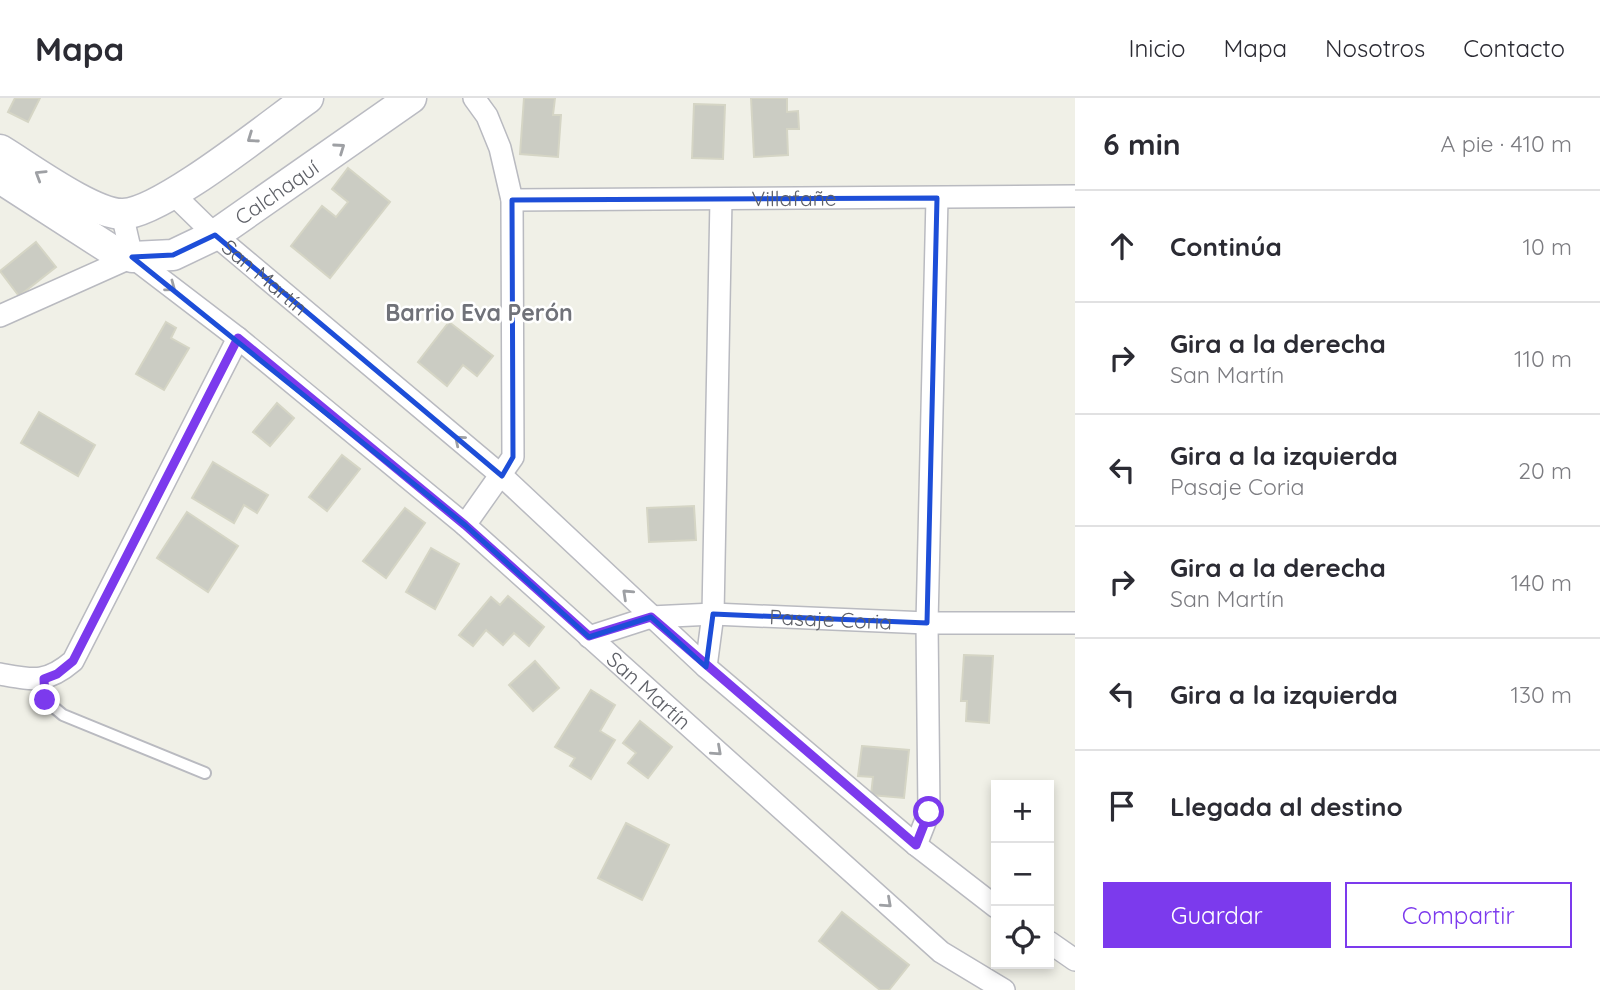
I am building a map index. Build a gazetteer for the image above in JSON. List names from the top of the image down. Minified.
{"streets":{"street":["Calchaquí","Villafañe","San Martín","Pasaje Coria"]},"crossings":[["Calchaquí","San Martín"],["San Martín","Pasaje Coria"]],"districts":["Barrio Eva Perón"],"page":{"header":"Mapa","nav":["Inicio","Mapa","Nosotros","Contacto"],"heading":["6 min","A pie · 410 m"],"list":[["Continúa","10 m"],["Gira a la derecha","San Martín","110 m"],["Gira a la izquierda","Pasaje Coria","20 m"],["Gira a la derecha","San Martín","140 m"],["Gira a la izquierda","130 m"],"Llegada al destino"],"map_buttons":["+","−"],"buttons":["Guardar","Compartir"]}}
